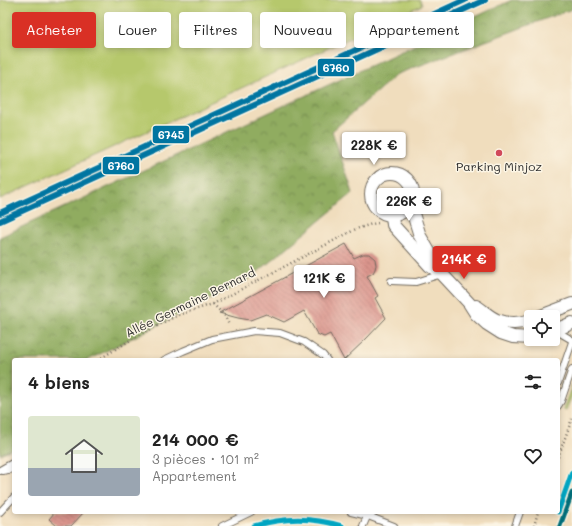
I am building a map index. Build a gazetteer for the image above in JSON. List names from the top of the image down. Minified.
{"streets":{"path":["Allée Germaine Bernard"]},"places":["Parking Minjoz"],"lines":["transit line 6760","transit line 6745"],"page":{"chip":["Acheter","Louer","Filtres","Nouveau","Appartement"],"price":["228K €","226K €","214K €","121K €"],"heading":"4 biens","list":[{"name":"214 000 €","note":"3 pièces · 101 m² · Appartement"}]}}
